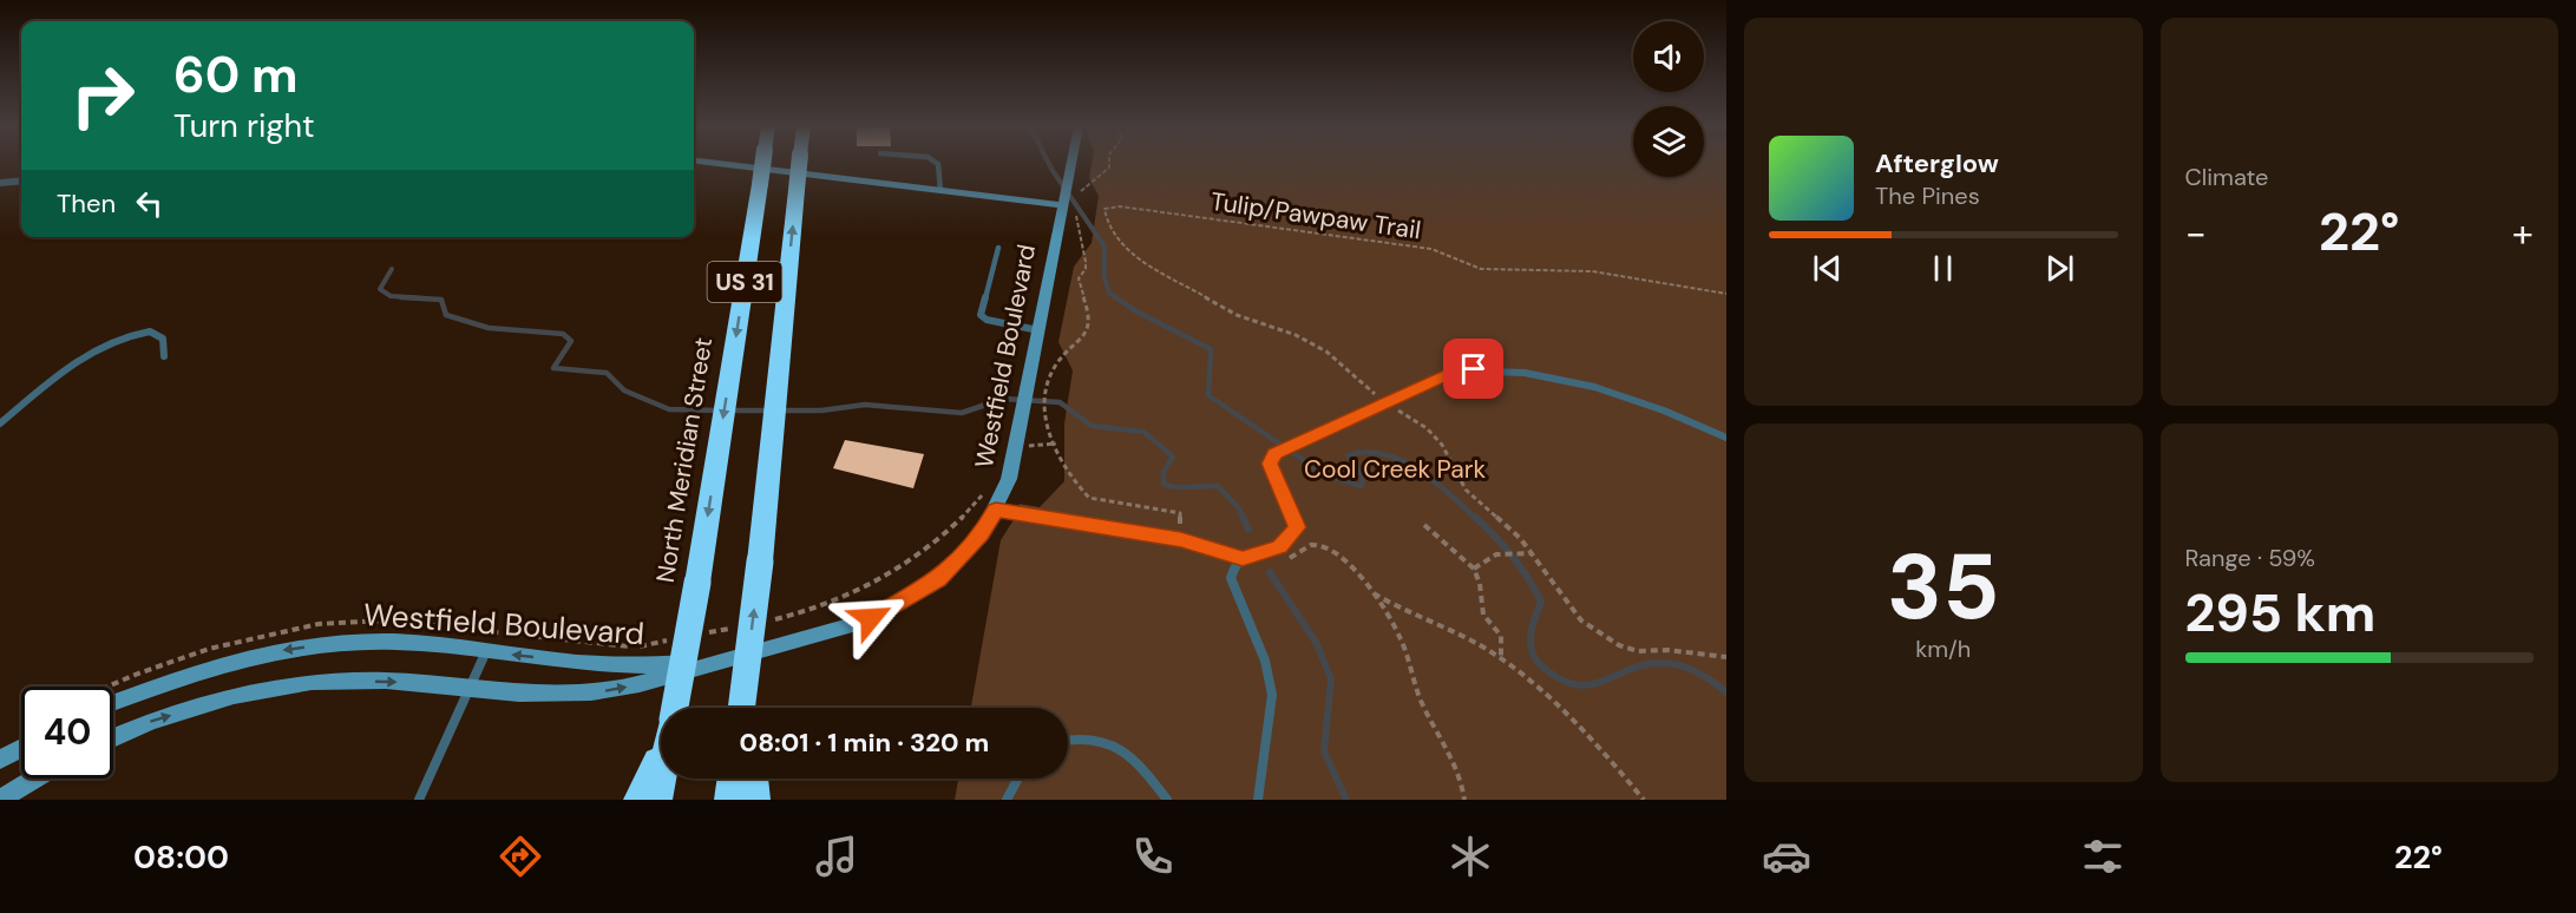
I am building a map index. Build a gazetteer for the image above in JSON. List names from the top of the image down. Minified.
{"streets":{"highway":["US 31","North Meridian Street"],"street":["Westfield Boulevard"],"path":["Tulip/Pawpaw Trail"]},"parks":["Cool Creek Park"],"page":{"tile":["Climate",["35","km/h"],["Range · 59%","295 km"]],"turn":["60 m","Turn right"],"song":["Afterglow","The Pines"],"then":"Then","heat":["−","22°","+"],"limit":"40","trip":"08:01 · 1 min · 320 m","tabs":["08:00","22°"]}}
